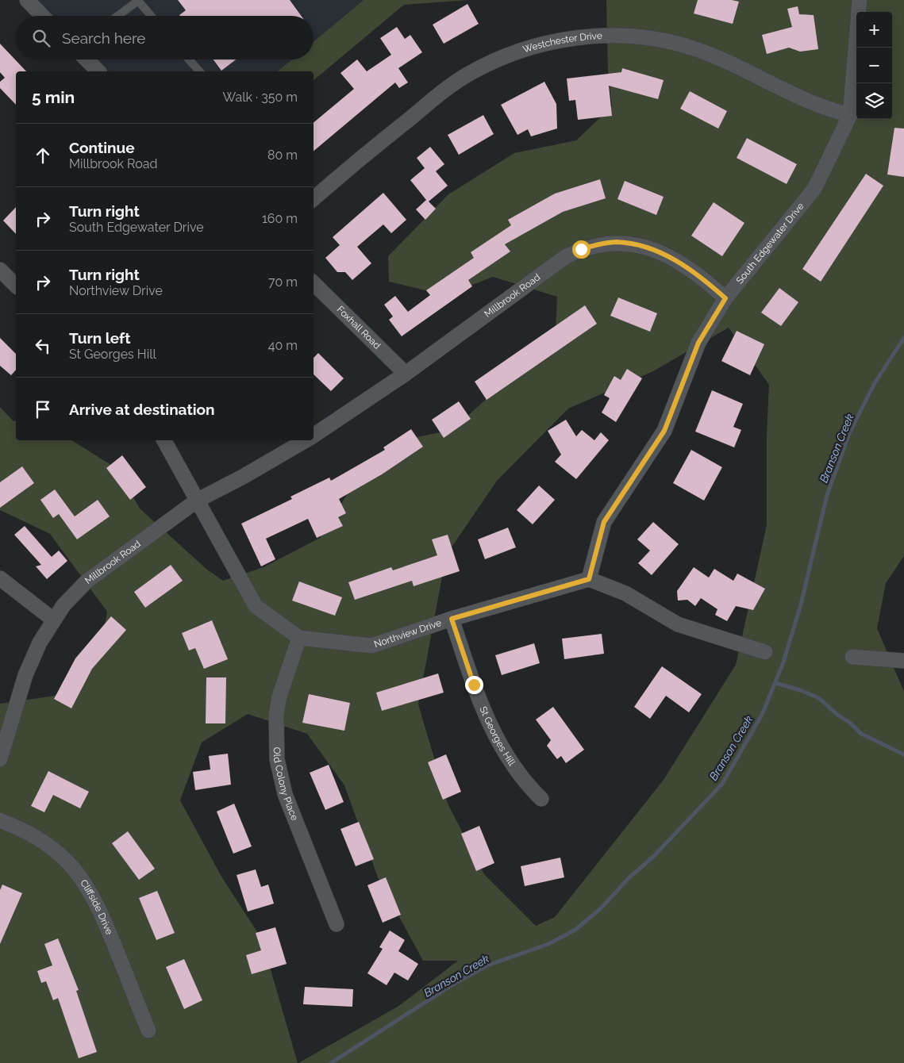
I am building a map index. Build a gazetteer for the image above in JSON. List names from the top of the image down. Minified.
{"streets":{"street":["Westchester Drive","South Edgewater Drive","Millbrook Road","Foxhall Road","Northview Drive","St Georges Hill","Old Colony Place","Cliffside Drive"]},"crossings":[["Westchester Drive","South Edgewater Drive"],["South Edgewater Drive","Millbrook Road"],["South Edgewater Drive","Northview Drive"],["Millbrook Road","Foxhall Road"],["Northview Drive","St Georges Hill"],["Northview Drive","Old Colony Place"]],"water":["Branson Creek"],"page":{"map_buttons":["+","−"],"search":"Search here","heading":["5 min","Walk · 350 m"],"list":[["Continue","Millbrook Road","80 m"],["Turn right","South Edgewater Drive","160 m"],["Turn right","Northview Drive","70 m"],["Turn left","St Georges Hill","40 m"],"Arrive at destination"]}}
